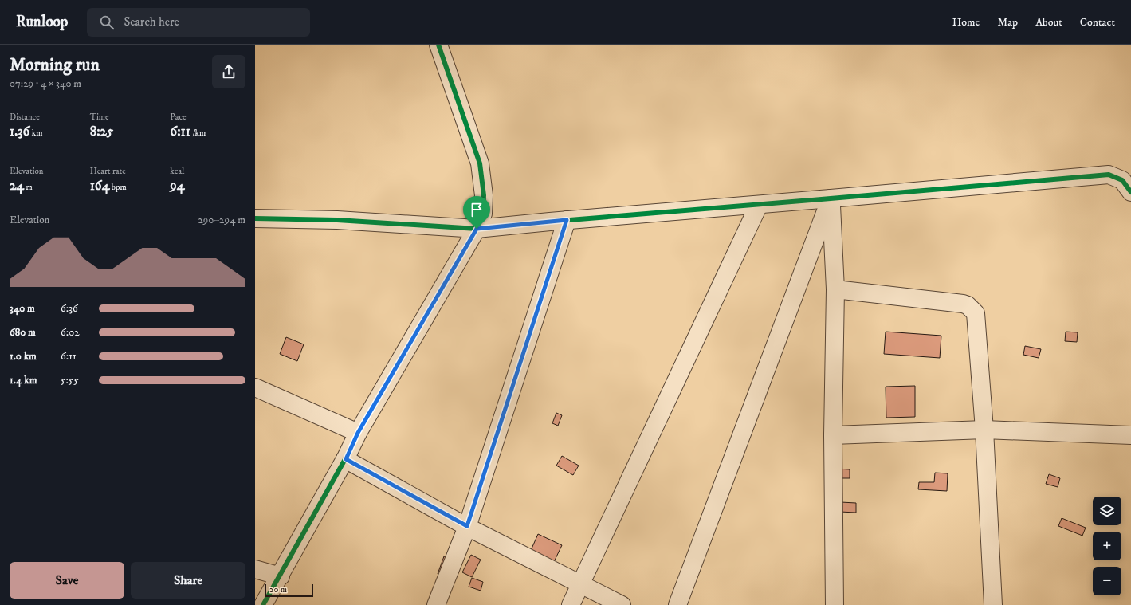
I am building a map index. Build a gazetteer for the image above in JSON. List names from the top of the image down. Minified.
{"scale_bar":"20 m","page":{"header":"Runloop","search":"Search here","nav":["Home","Map","About","Contact"],"heading":["Morning run","07:29 · 4 × 340 m"],"stats":[["Distance","1.36 km"],["Time","8:25"],["Pace","6:11 /km"],["Elevation","24 m"],["Heart rate","164 bpm"],["kcal","94"]],"chart":["Elevation","290–294 m"],"list":[{"name":"340 m","note":"6:36"},{"name":"680 m","note":"6:02"},{"name":"1.0 km","note":"6:11"},{"name":"1.4 km","note":"5:55"}],"map_buttons":["+","−"],"buttons":["Save","Share"],"scale":"20 m"}}
